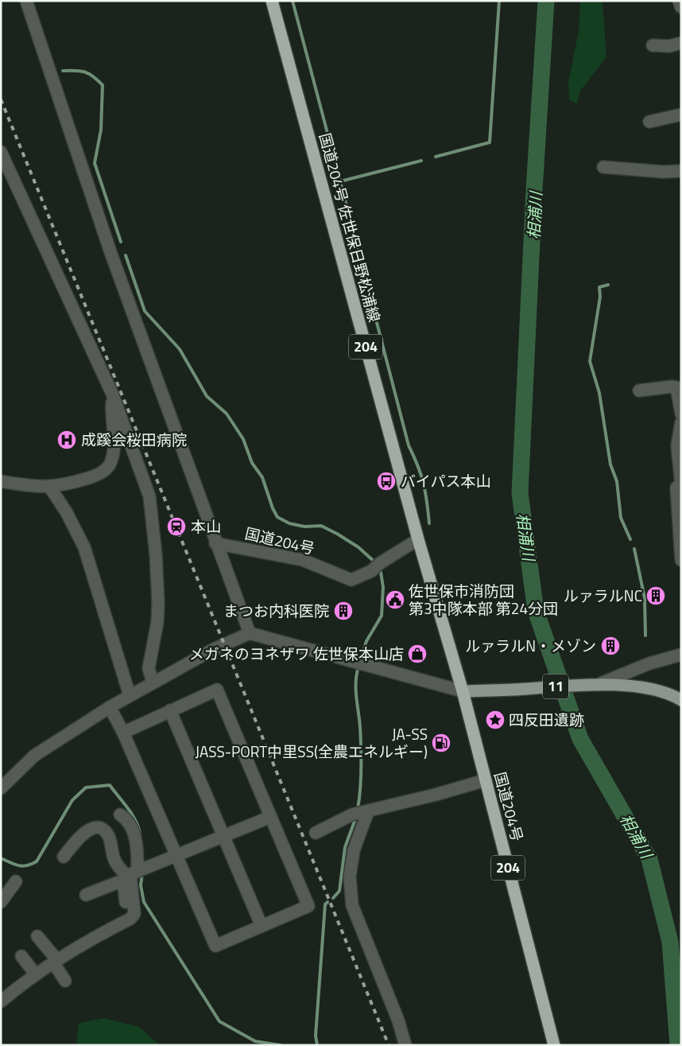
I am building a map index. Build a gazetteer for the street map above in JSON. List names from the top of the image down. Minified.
{"streets":{"highway":["国道204号 佐世保日野松浦線","204","国道204号"],"main road":["11"]},"crossings":[["国道204号 佐世保日野松浦線","国道204号"],["国道204号 佐世保日野松浦線","11"],["国道204号","11"]],"water":["相浦川"],"places":{"hospital":["成蹊会桜田病院"],"bus stop":["バイパス本山"],"station":["本山"],"building":["ルァラルNC","まつお内科医院","ルァラルN・メゾン"],"public building":["佐世保市消防団 第3中隊本部 第24分団"],"shop":["メガネのヨネザワ 佐世保本山店"],"place":["四反田遺跡"],"fuel station":["JA-SS JASS-PORT中里SS(全農エネルギー)"]}}
